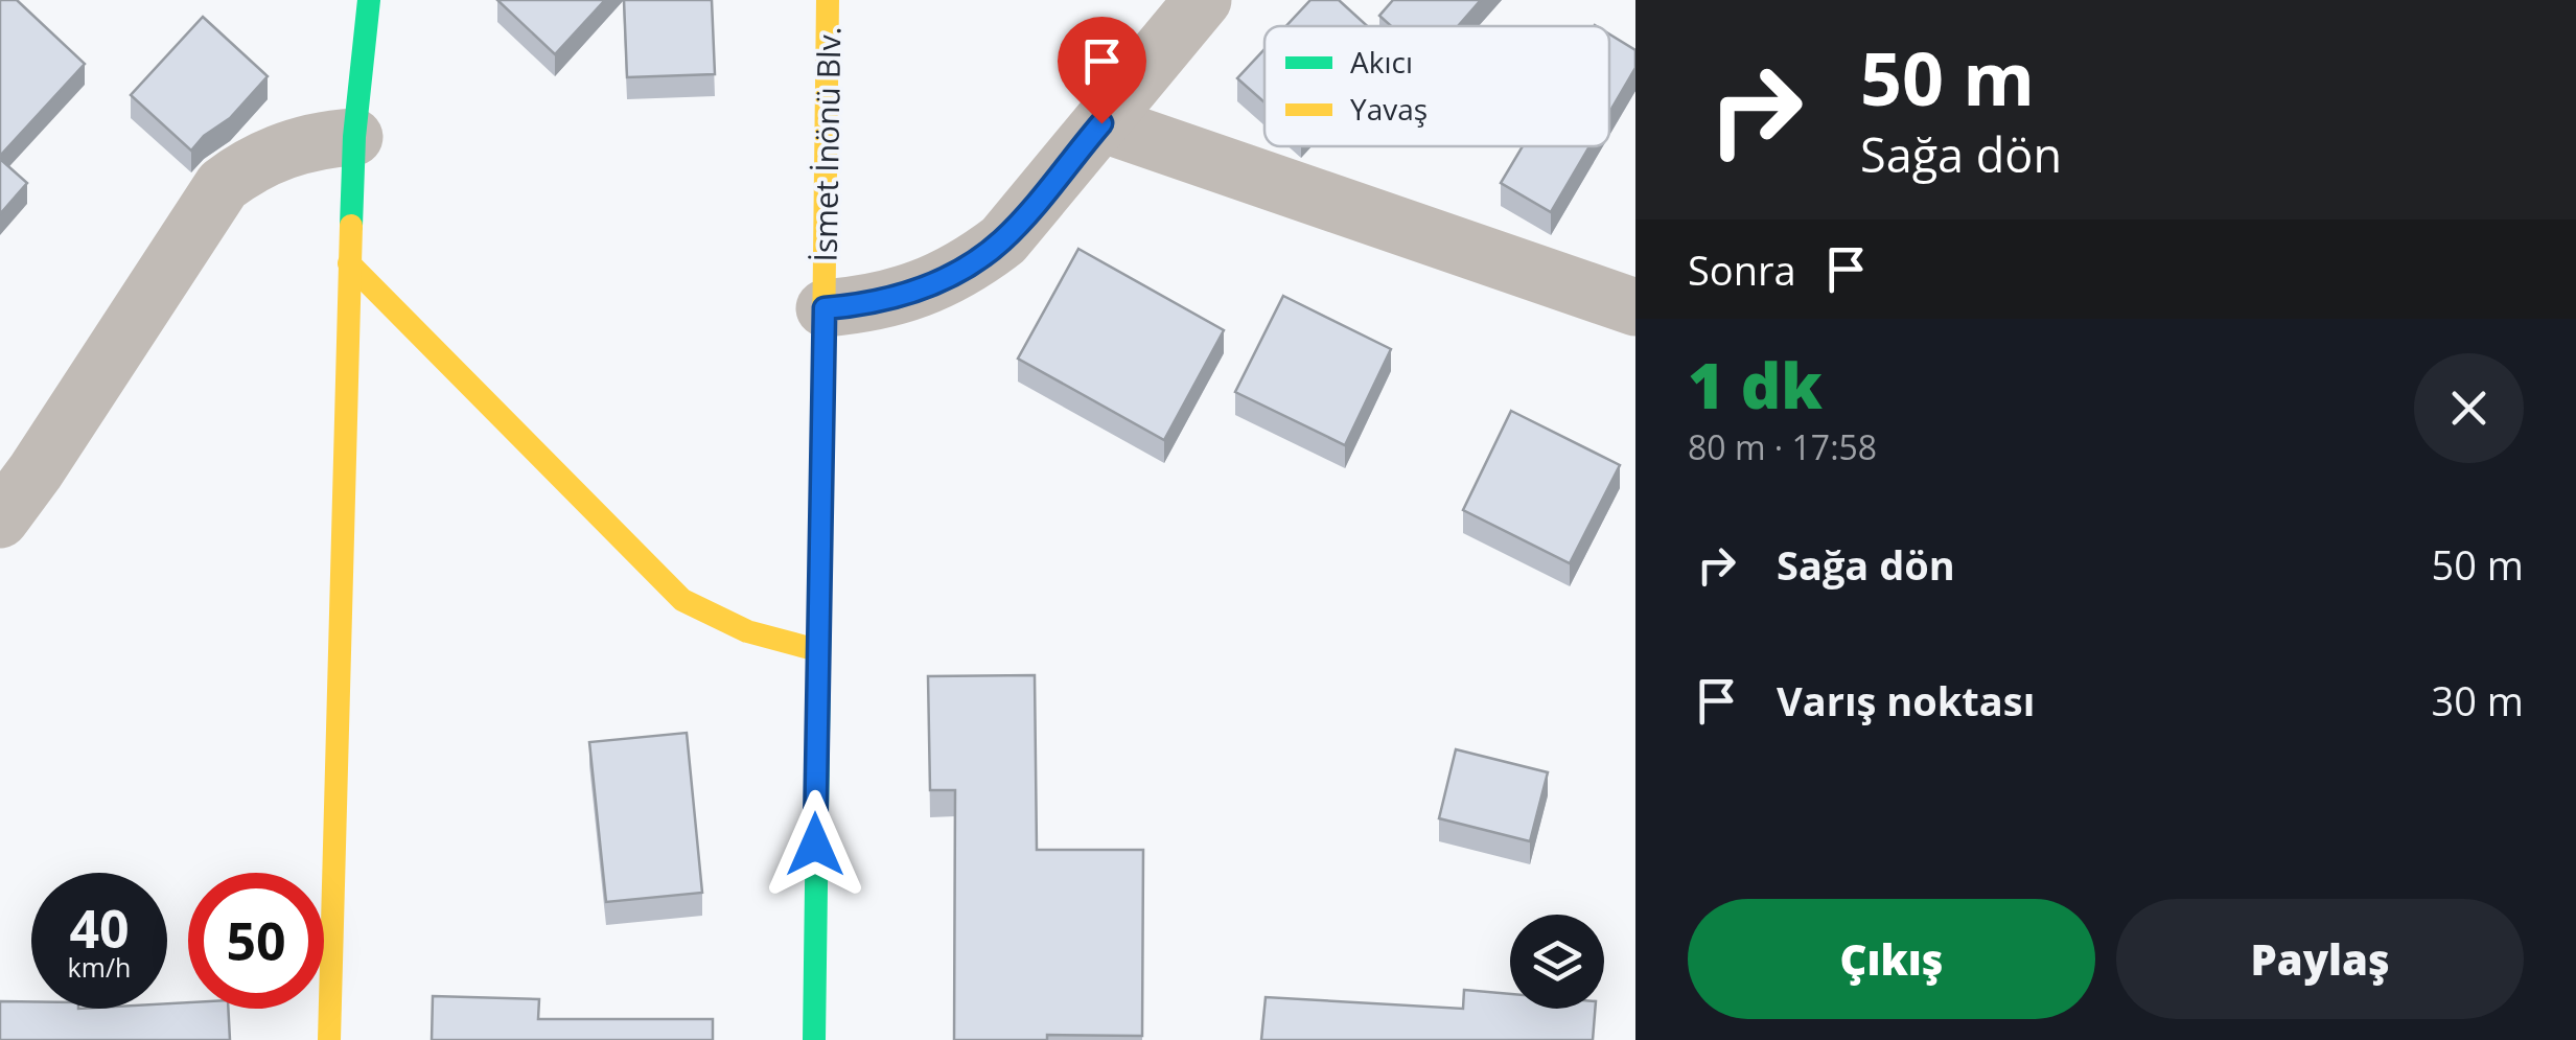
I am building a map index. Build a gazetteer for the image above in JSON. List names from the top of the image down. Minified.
{"streets":{"street":["İsmet İnönü Blv."]},"legend":["Akıcı","Yavaş"],"page":{"turn":["50 m","Sağa dön"],"then":"Sonra","heading":["1 dk","80 m · 17:58"],"list":[{"name":"Sağa dön","value":"50 m"},{"name":"Varış noktası","value":"30 m"}],"speed":"40 km/h","limit":"50","buttons":["Çıkış","Paylaş"]}}
